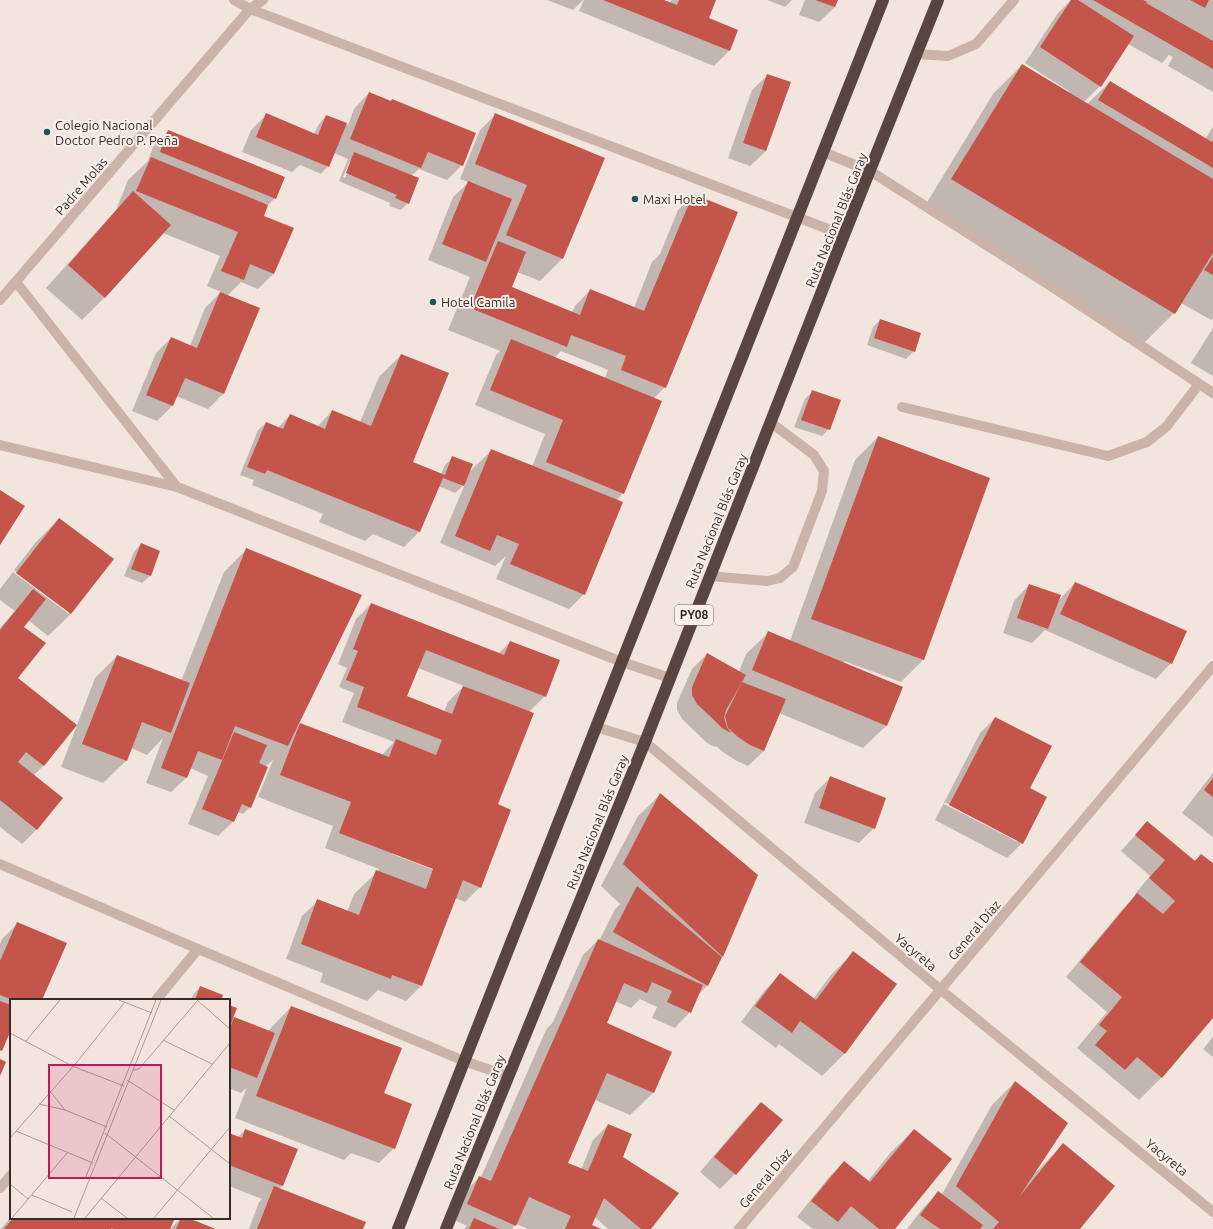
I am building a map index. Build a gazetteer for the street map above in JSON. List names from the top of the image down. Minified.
{"streets":{"highway":["Ruta Nacional Blás Garay","PY08"],"street":["Padre Molas","General Díaz","Yacyreta"]},"crossings":[["Ruta Nacional Blás Garay","Yacyreta"],["General Díaz","Yacyreta"]],"places":["Colegio Nacional Doctor Pedro P. Peña","Maxi Hotel","Hotel Camila"]}
